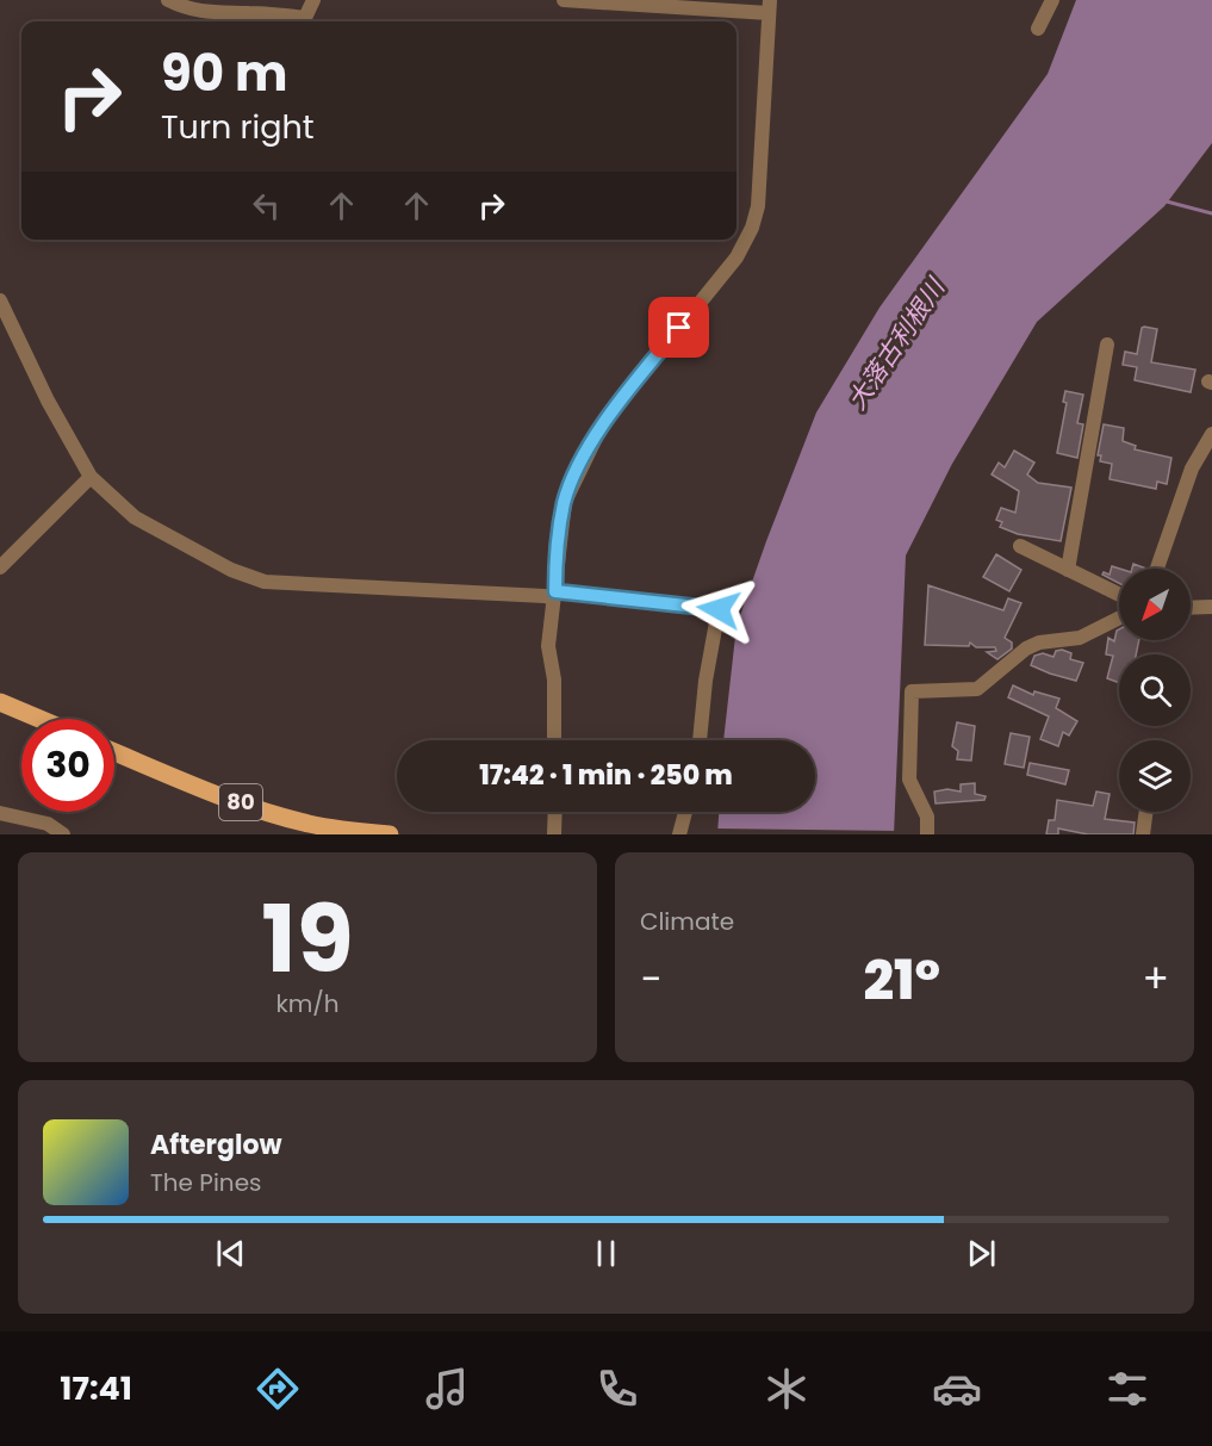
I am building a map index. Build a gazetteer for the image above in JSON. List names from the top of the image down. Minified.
{"streets":{"main road":["80"]},"water":["大落古利根川"],"north":"bottom left","page":{"turn":["90 m","Turn right"],"limit":"30","trip":"17:42 · 1 min · 250 m","tile":[["19","km/h"],"Climate"],"heat":["−","21°","+"],"song":["Afterglow","The Pines"],"tabs":"17:41"}}
